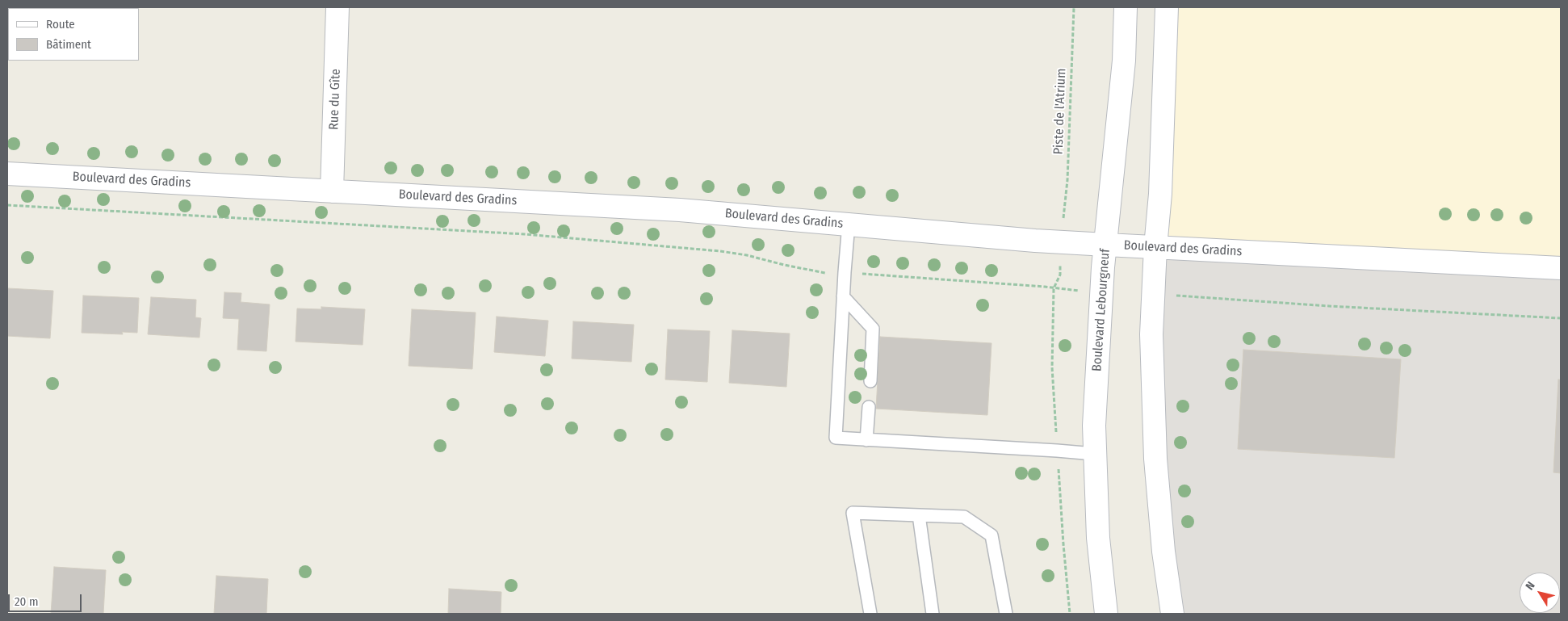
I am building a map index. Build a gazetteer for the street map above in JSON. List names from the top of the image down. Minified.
{"streets":{"street":["Rue du Gîte","Boulevard des Gradins","Boulevard Lebourgneuf"],"path":["Piste de l'Atrium"]},"crossings":[["Rue du Gîte","Boulevard des Gradins"],["Boulevard des Gradins","Boulevard Lebourgneuf"]],"legend":["Route","Bâtiment"],"scale_bar":"20 m","north":"top left"}
